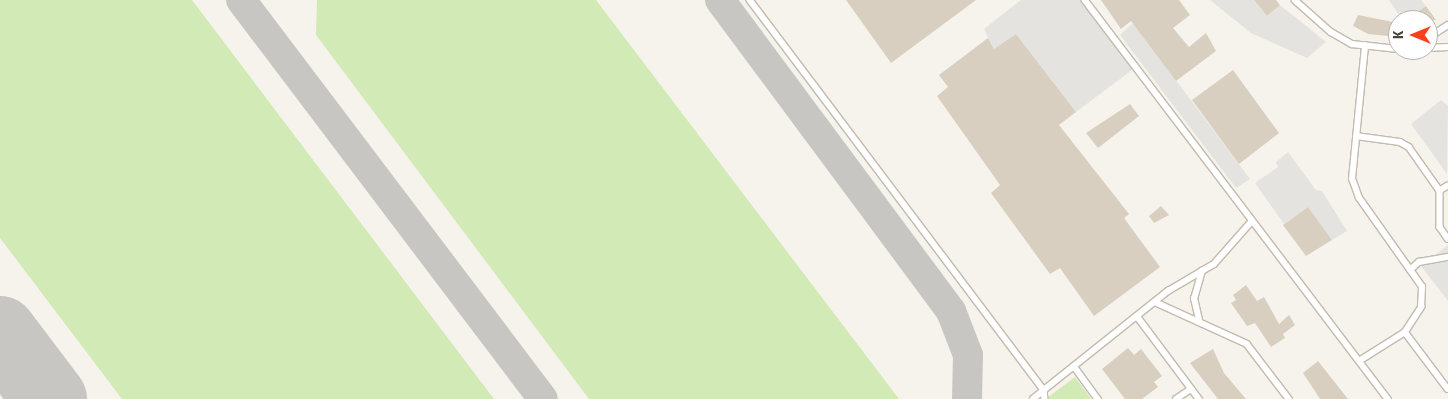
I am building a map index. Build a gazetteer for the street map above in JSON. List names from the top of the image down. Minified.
{"north":"left"}
